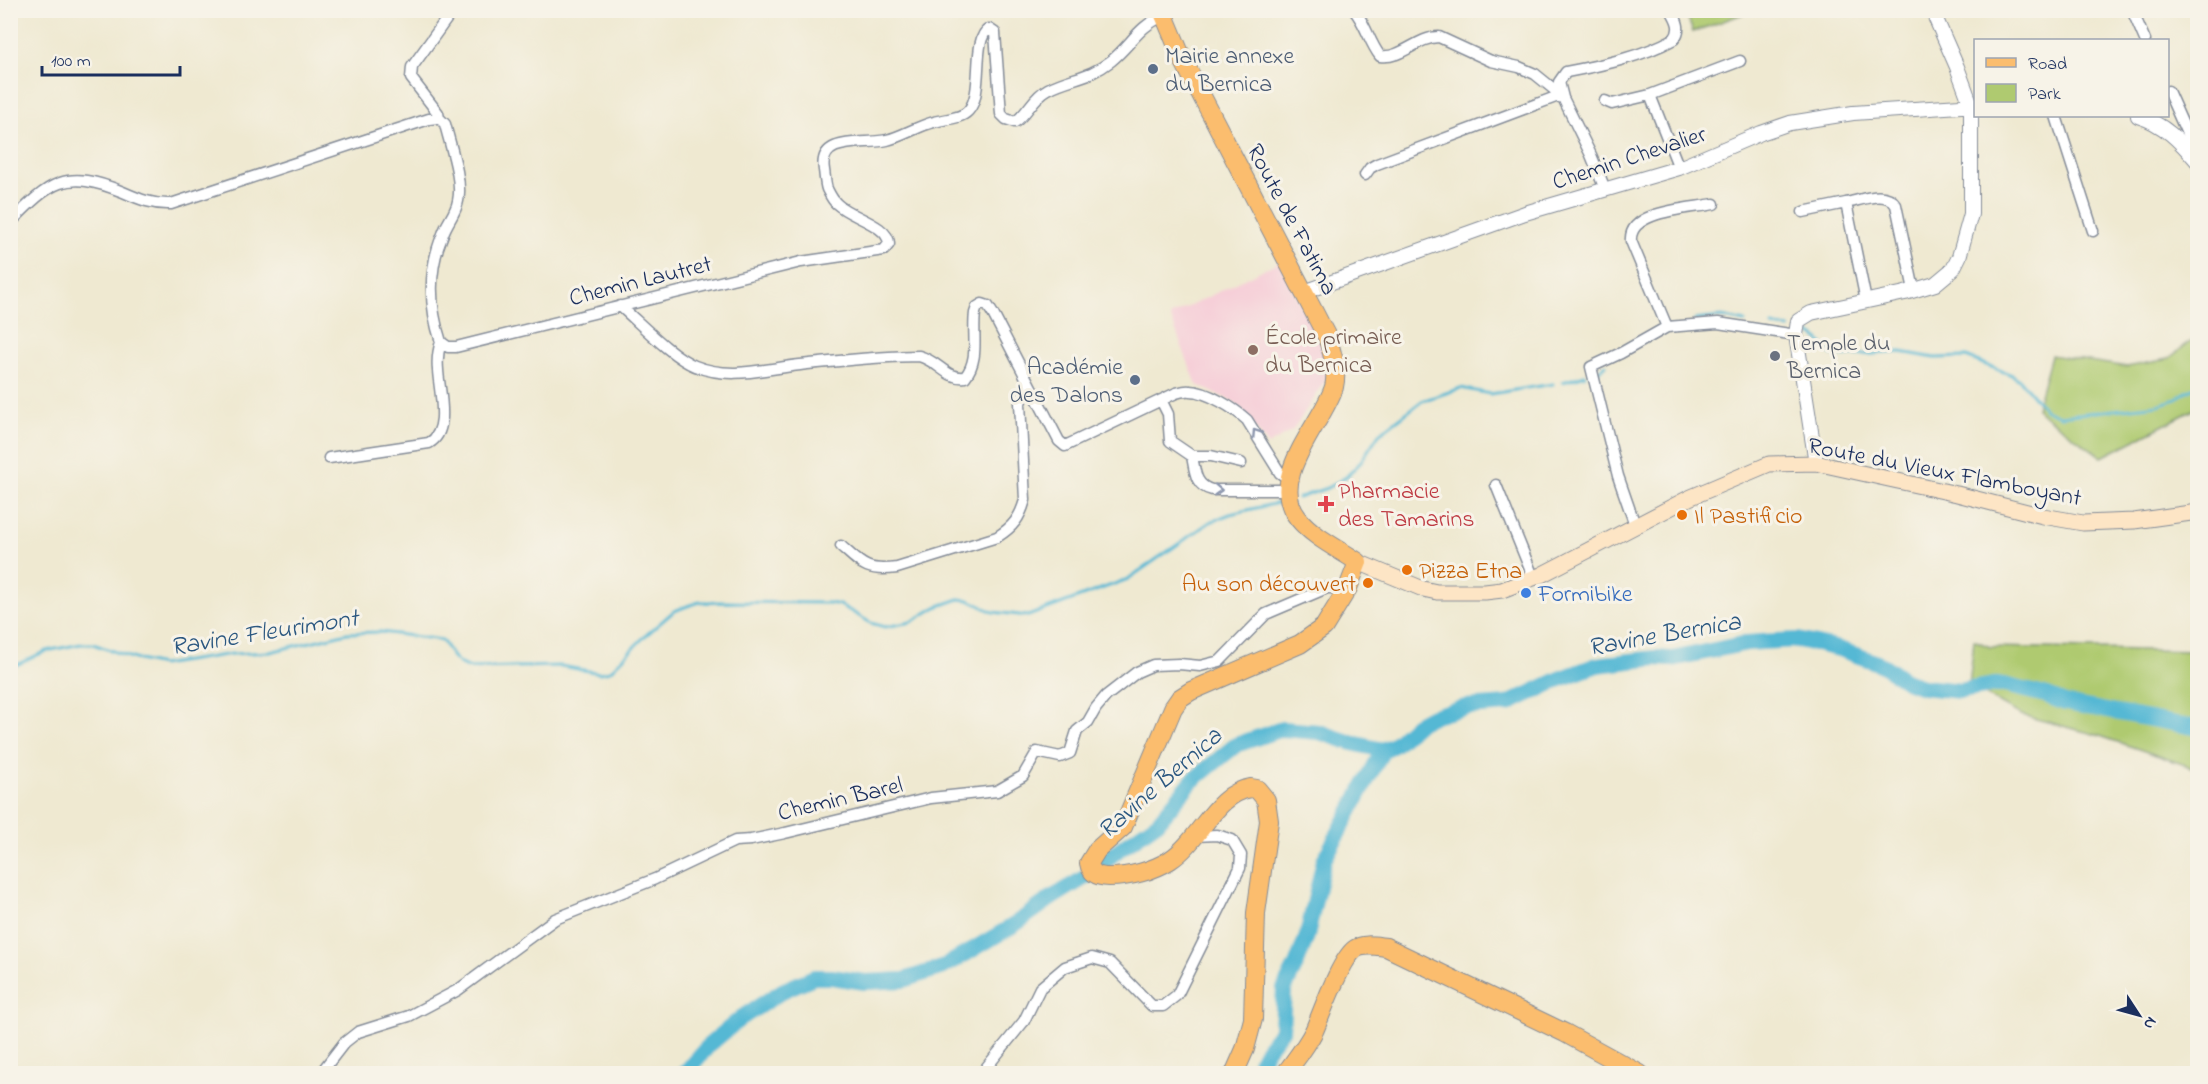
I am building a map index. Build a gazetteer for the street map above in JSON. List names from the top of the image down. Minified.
{"streets":{"main road":["Route de Fatima","Route du Vieux Flamboyant"],"street":["Chemin Chevalier","Chemin Lautret","Chemin Barel"]},"crossings":[["Chemin Chevalier","Route de Fatima"],["Route de Fatima","Chemin Lautret"]],"water":["Ravine Fleurimont","Ravine Bernica"],"places":{"other":["Mairie annexe du Bernica","École primaire du Bernica","Temple du Bernica","Académie des Dalons","Il Pastificio","Pizza Etna","Au son découvert","Formibike"],"health":["Pharmacie des Tamarins"]},"legend":["Road","Park"],"scale_bar":"100 m","north":"bottom right"}
